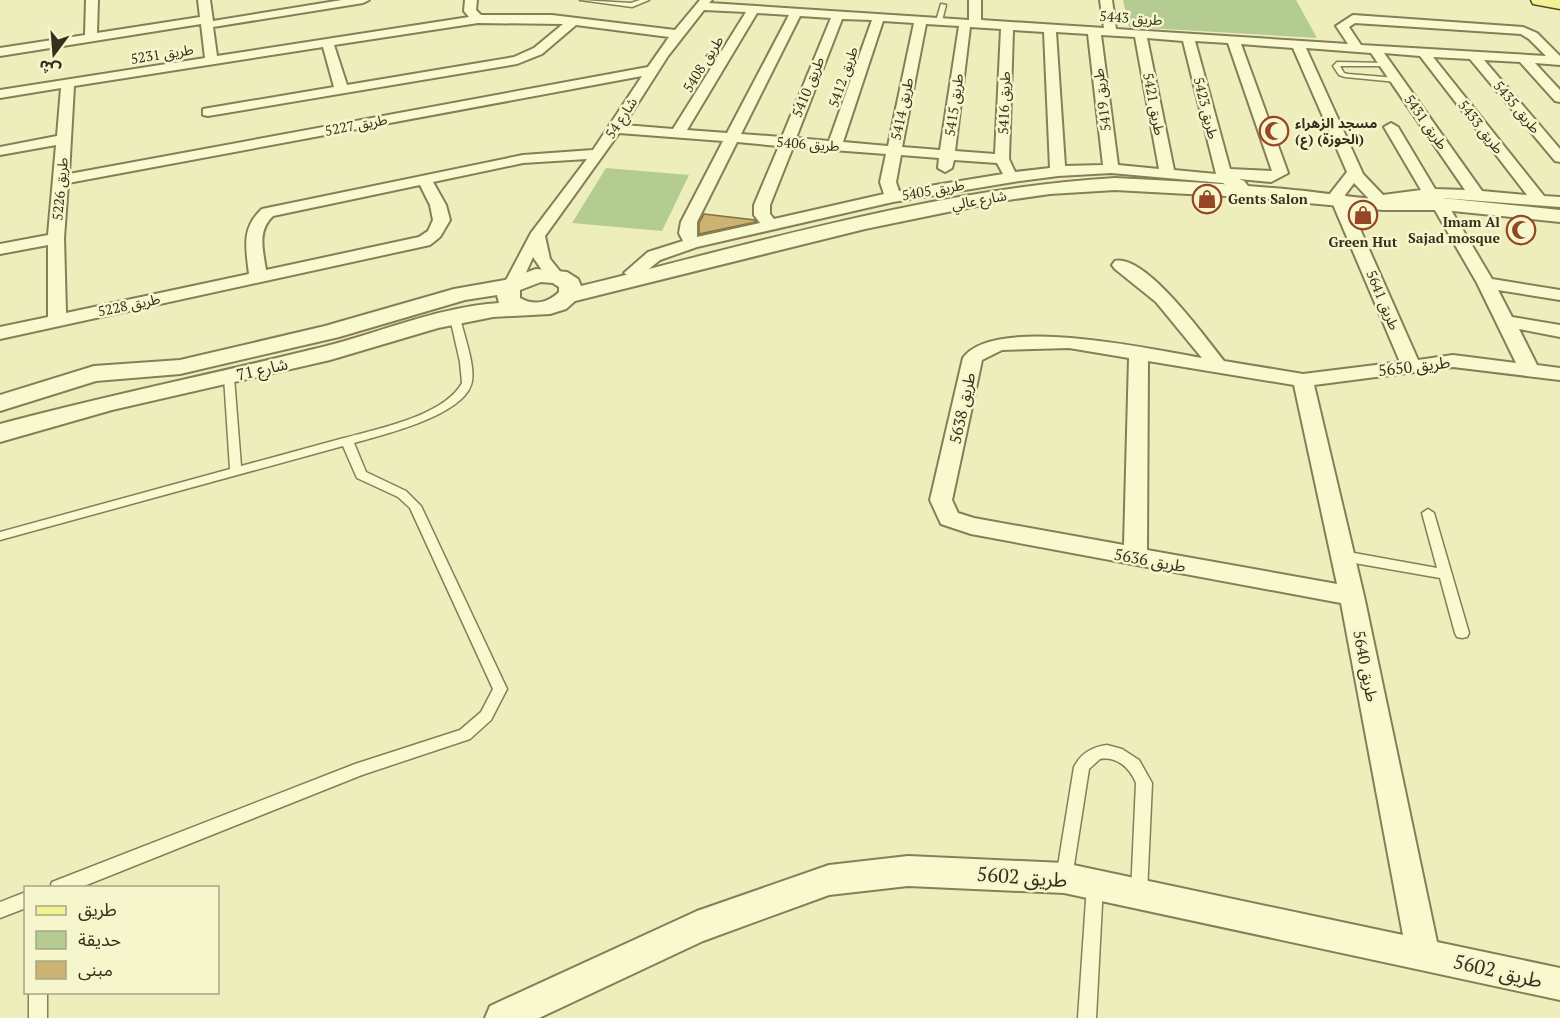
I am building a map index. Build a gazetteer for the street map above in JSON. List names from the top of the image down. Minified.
{"streets":{"street":["طريق 5443","طريق 5231","طريق 5408","طريق 5412","طريق 5410","طريق 5419","طريق 5416","طريق 5421","طريق 5415","طريق 5435","طريق 5423","طريق 5414","شارع 54","طريق 5431","طريق 5227","طريق 5433","طريق 5406","طريق 5226","طريق 5405","شارع عالي","طريق 5641","طريق 5228","طريق 5650","شارع 71","طريق 5638","طريق 5636","طريق 5640","طريق 5602"]},"crossings":[["طريق 5443","طريق 5408"],["طريق 5443","طريق 5412"],["طريق 5443","طريق 5410"],["طريق 5443","طريق 5419"],["طريق 5443","طريق 5416"],["طريق 5443","طريق 5421"],["طريق 5443","طريق 5415"],["طريق 5443","طريق 5435"],["طريق 5443","طريق 5423"],["طريق 5443","طريق 5414"],["طريق 5443","شارع 54"],["طريق 5443","طريق 5431"],["طريق 5443","طريق 5433"],["طريق 5231","شارع 54"],["طريق 5231","طريق 5226"],["طريق 5408","طريق 5406"],["طريق 5412","طريق 5406"],["طريق 5410","طريق 5406"],["طريق 5410","طريق 5405"],["طريق 5419","طريق 5405"],["طريق 5416","طريق 5406"],["طريق 5416","طريق 5405"],["طريق 5421","طريق 5405"],["طريق 5415","طريق 5406"],["طريق 5415","طريق 5405"],["طريق 5423","طريق 5405"],["طريق 5414","طريق 5406"],["طريق 5414","طريق 5405"],["شارع 54","طريق 5227"],["شارع 54","طريق 5406"],["شارع 54","شارع 71"],["طريق 5227","طريق 5226"],["طريق 5226","طريق 5228"],["طريق 5405","شارع عالي"],["شارع عالي","طريق 5641"],["شارع عالي","شارع 71"],["طريق 5641","طريق 5650"],["طريق 5650","طريق 5638"],["طريق 5650","طريق 5640"],["طريق 5638","طريق 5636"],["طريق 5638","طريق 5640"],["طريق 5636","طريق 5640"],["طريق 5640","طريق 5602"]],"places":{"mosque":["مسجد الزهراء (ع) (الحوزة)","Imam Al Sajad mosque"],"shop":["Gents Salon","Green Hut"]},"legend":["طريق","حديقة","مبنى"],"north":"bottom"}
